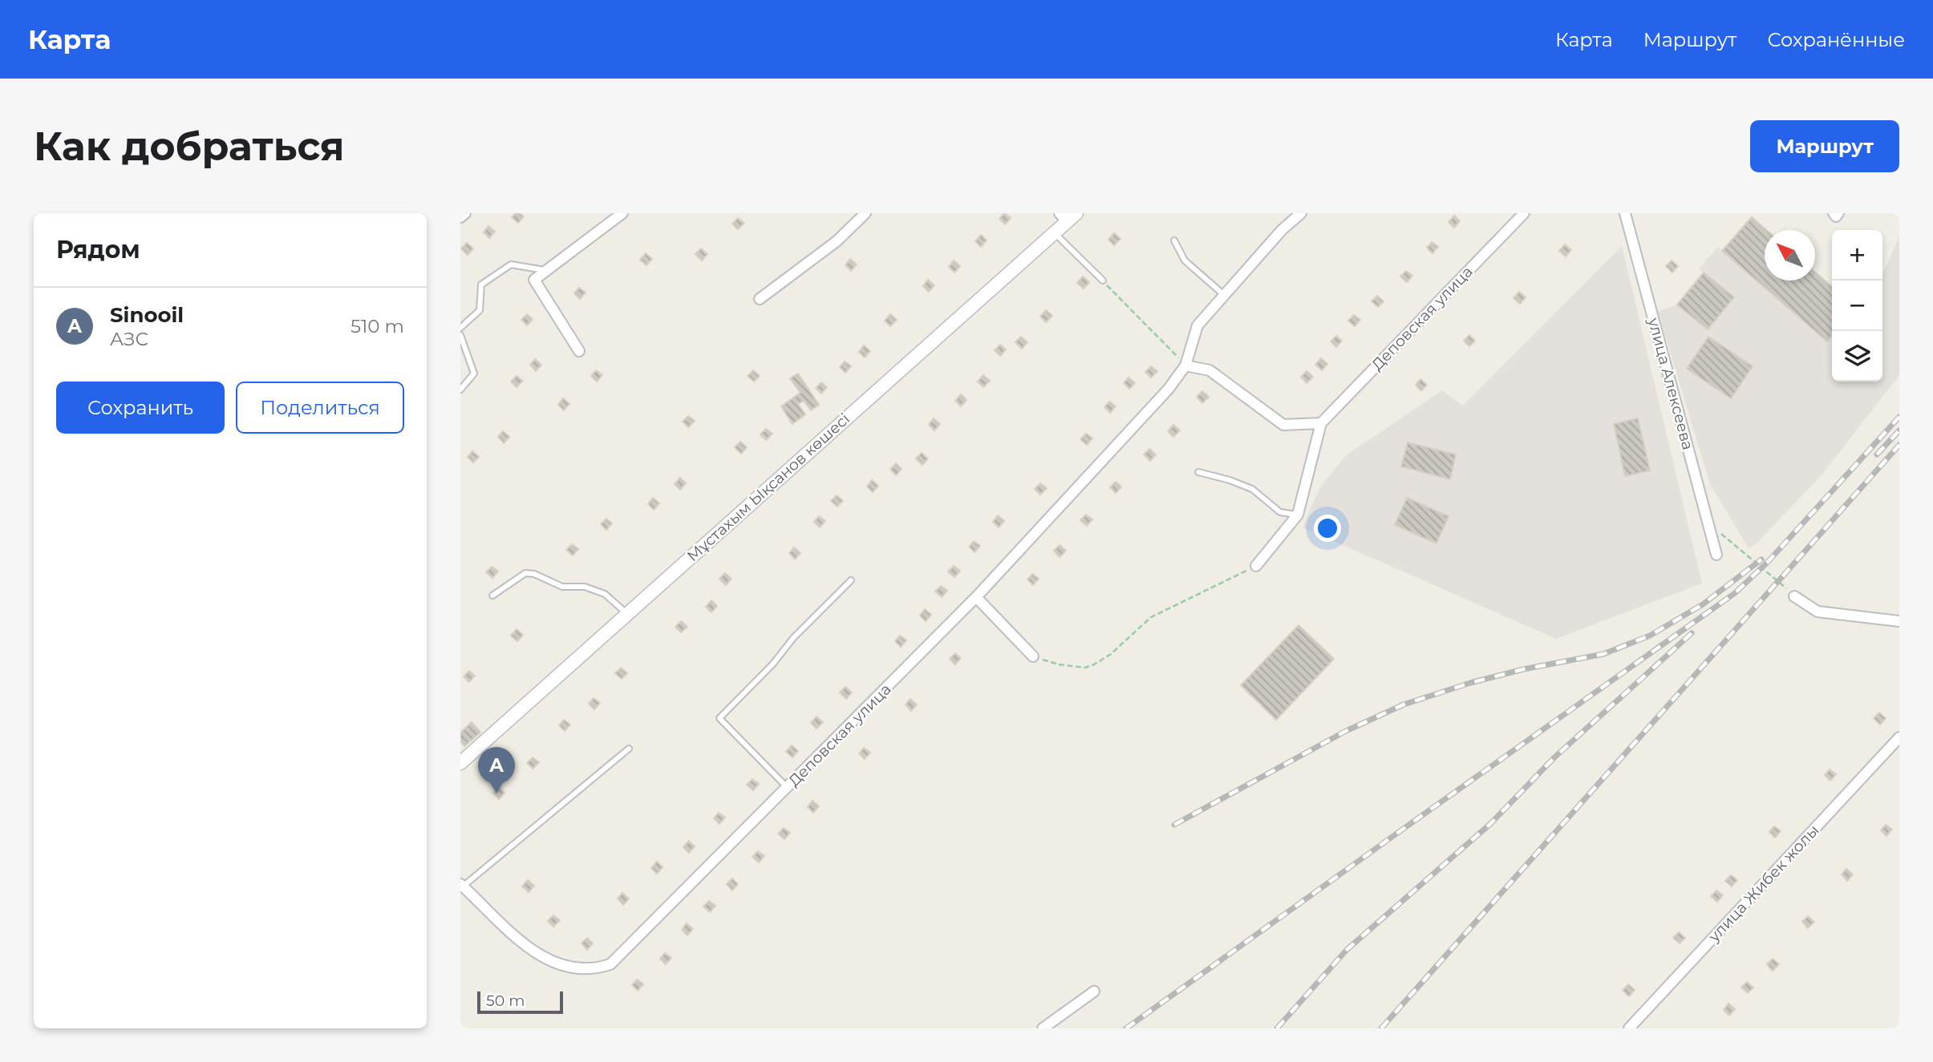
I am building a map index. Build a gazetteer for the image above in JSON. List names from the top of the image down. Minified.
{"streets":{"main road":["Мұстахым Ықсанов көшесі"],"street":["Деповская улица","улица Алексеева","улица Жибек жолы"]},"scale_bar":"50 m","north":"top left","page":{"header":"Карта","nav":["Карта","Маршрут","Сохранённые"],"buttons":["Маршрут",["Сохранить","Поделиться"]],"title":"Как добраться","heading":"Рядом","map_buttons":["+","−"],"list":[{"mark":"A","name":"Sinooil","note":"АЗС","value":"510 m"}],"pins":"A","scale":"50 m"}}
